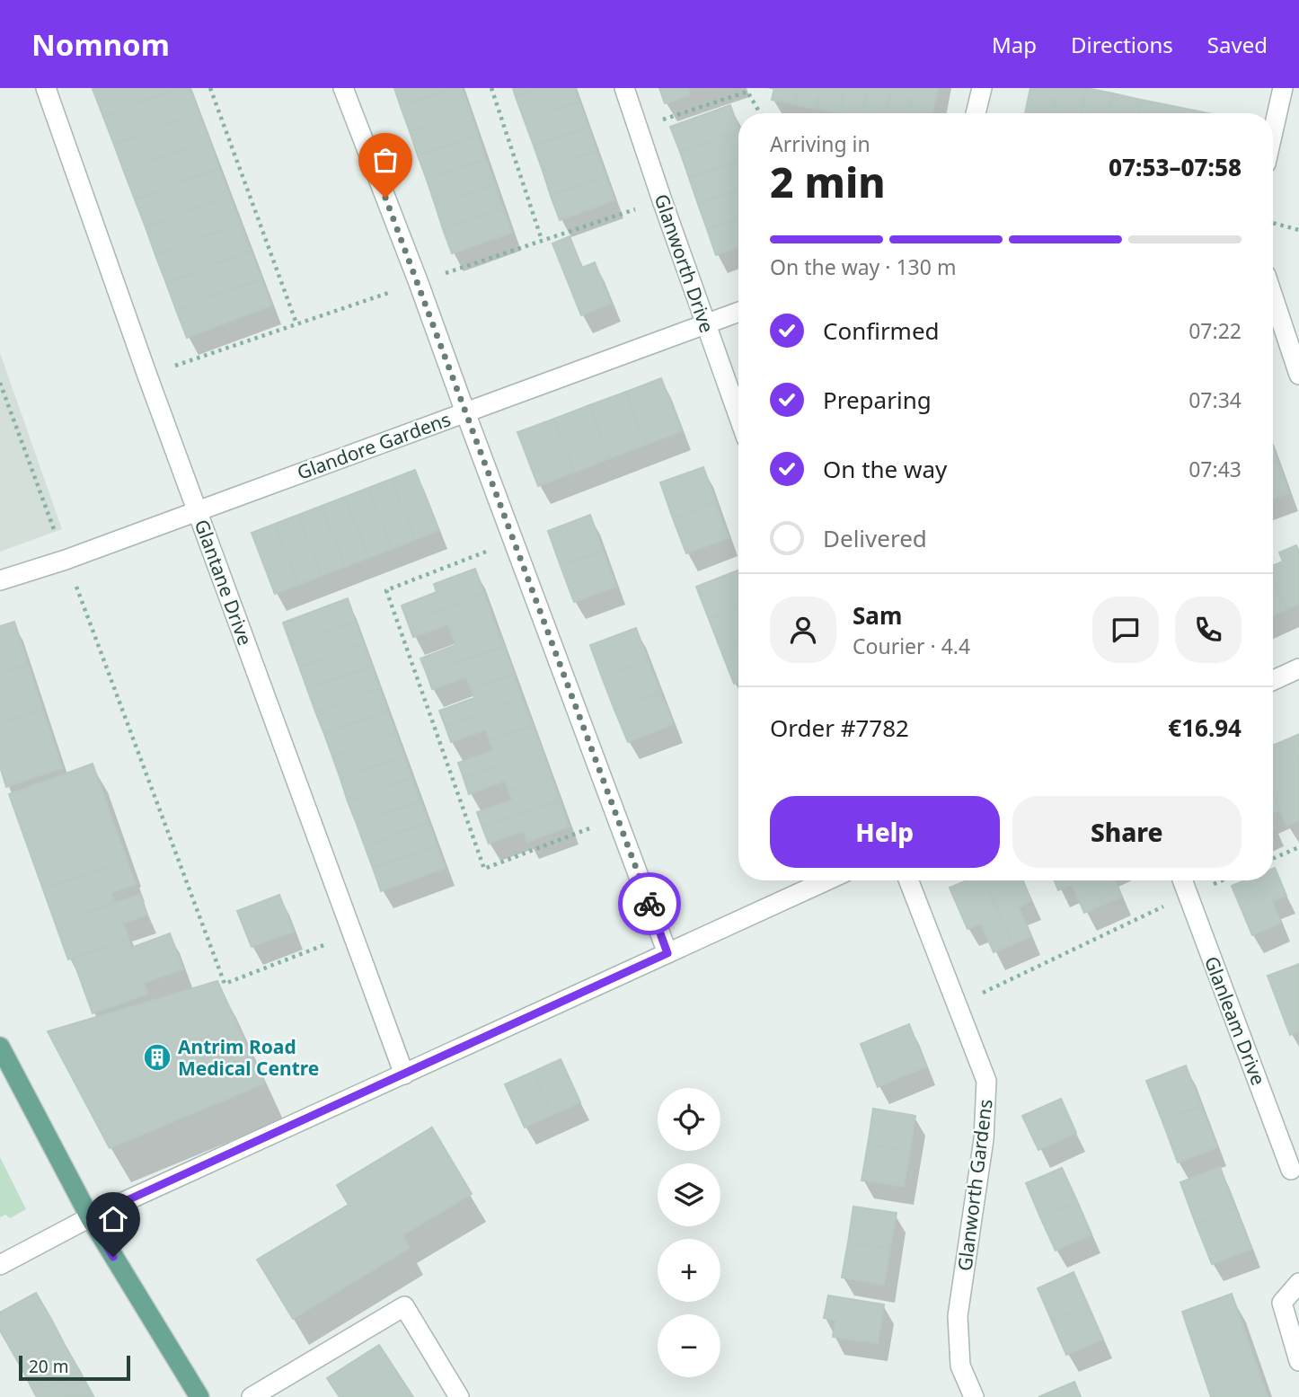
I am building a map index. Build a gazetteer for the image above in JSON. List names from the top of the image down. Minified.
{"streets":{"street":["Glanworth Drive","Glandore Gardens","Glantane Drive","Glanleam Drive","Glanworth Gardens"]},"crossings":[["Glanworth Drive","Glandore Gardens"],["Glandore Gardens","Glantane Drive"]],"places":{"building":["Antrim Road Medical Centre"]},"scale_bar":"20 m","page":{"header":"Nomnom","nav":["Map","Directions","Saved"],"heading":["2 min","Arriving in","07:53–07:58"],"panel":["Sam","Courier · 4.4","Order #7782","€16.94"],"bar":"On the way · 130 m","list":[["Confirmed","07:22"],["Preparing","07:34"],["On the way","07:43"],"Delivered"],"buttons":["Help","Share"],"map_buttons":["+","−"],"scale":"20 m"}}
